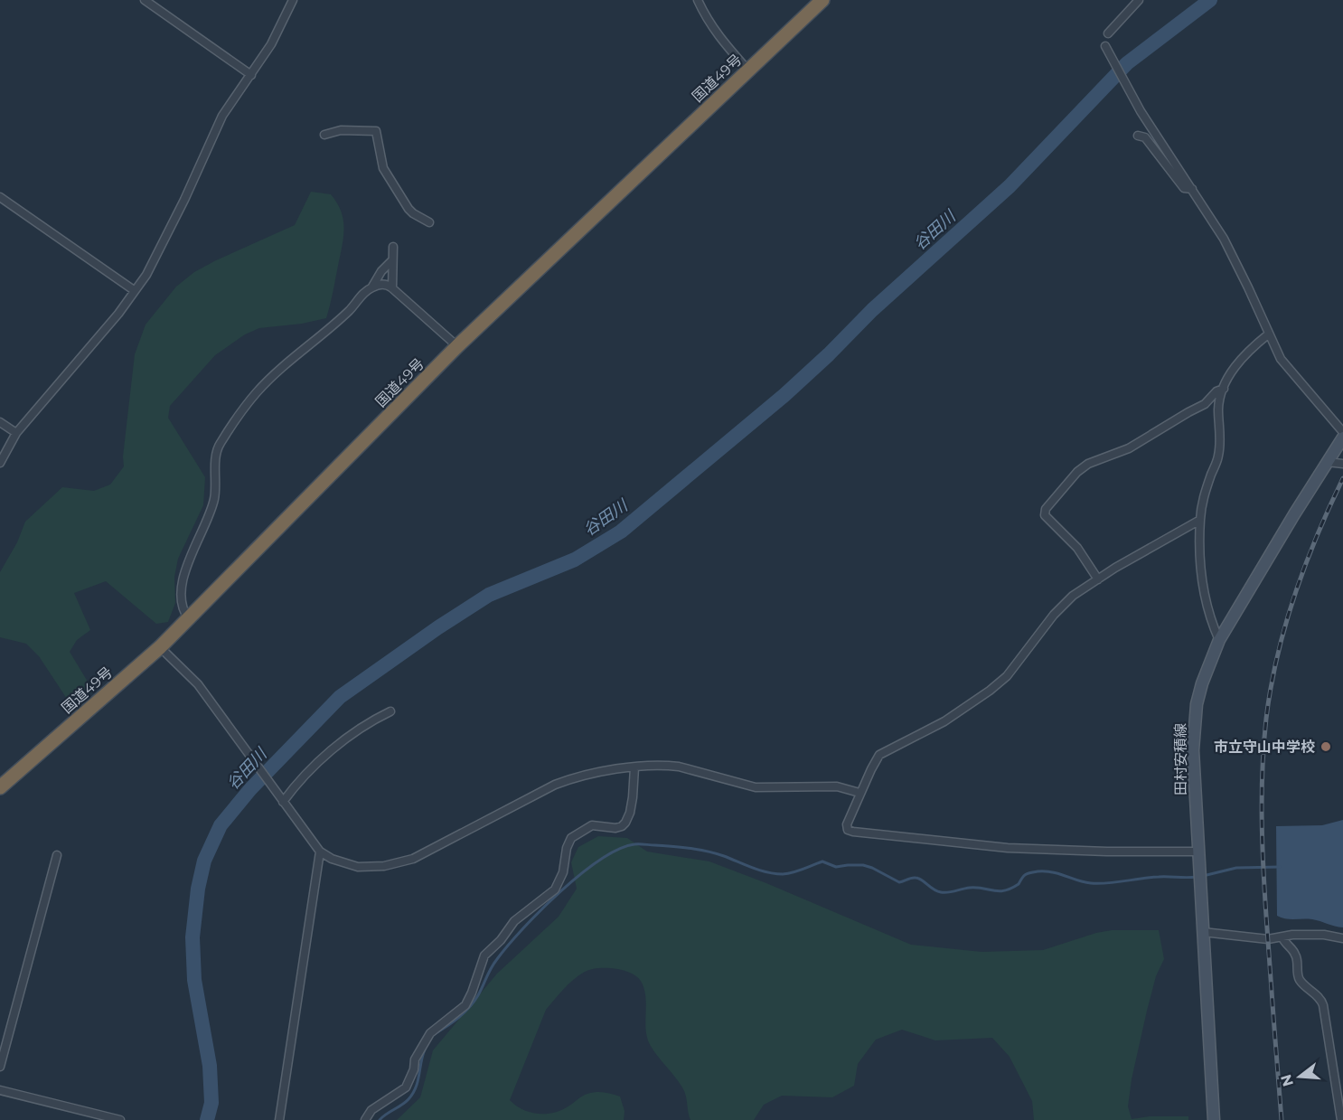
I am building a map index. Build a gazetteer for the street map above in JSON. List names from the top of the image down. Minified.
{"streets":{"highway":["国道49号"],"main road":["田村安積線"]},"water":["谷田川"],"places":["市立守山中学校"],"north":"left"}
